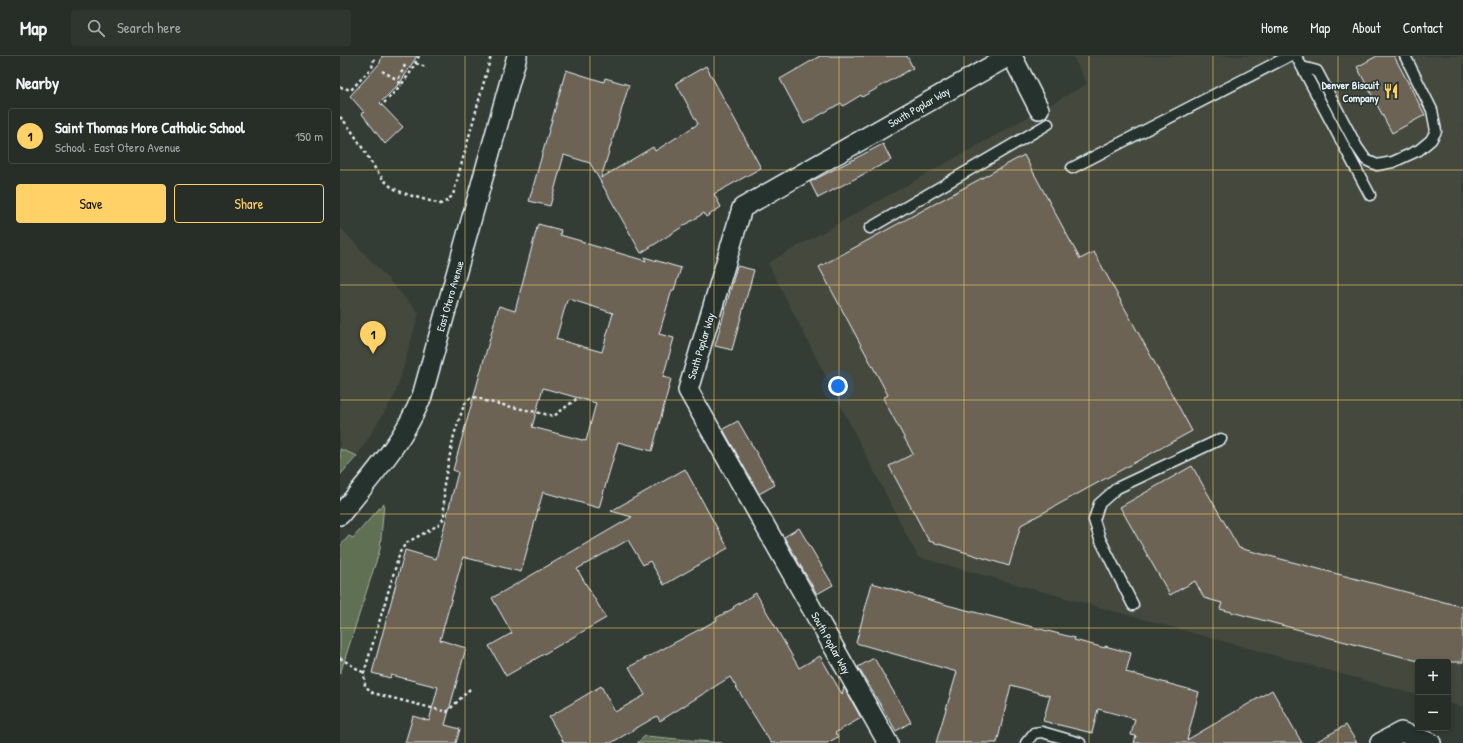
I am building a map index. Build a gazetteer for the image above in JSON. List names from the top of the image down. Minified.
{"streets":{"street":["South Poplar Way","East Otero Avenue"]},"places":{"restaurant":["Denver Biscuit Company"]},"page":{"header":"Map","search":"Search here","nav":["Home","Map","About","Contact"],"heading":"Nearby","list":[{"mark":"1","name":"Saint Thomas More Catholic School","note":"School · East Otero Avenue","value":"150 m"}],"buttons":["Save","Share"],"pins":"1","map_buttons":["+","−"]}}
